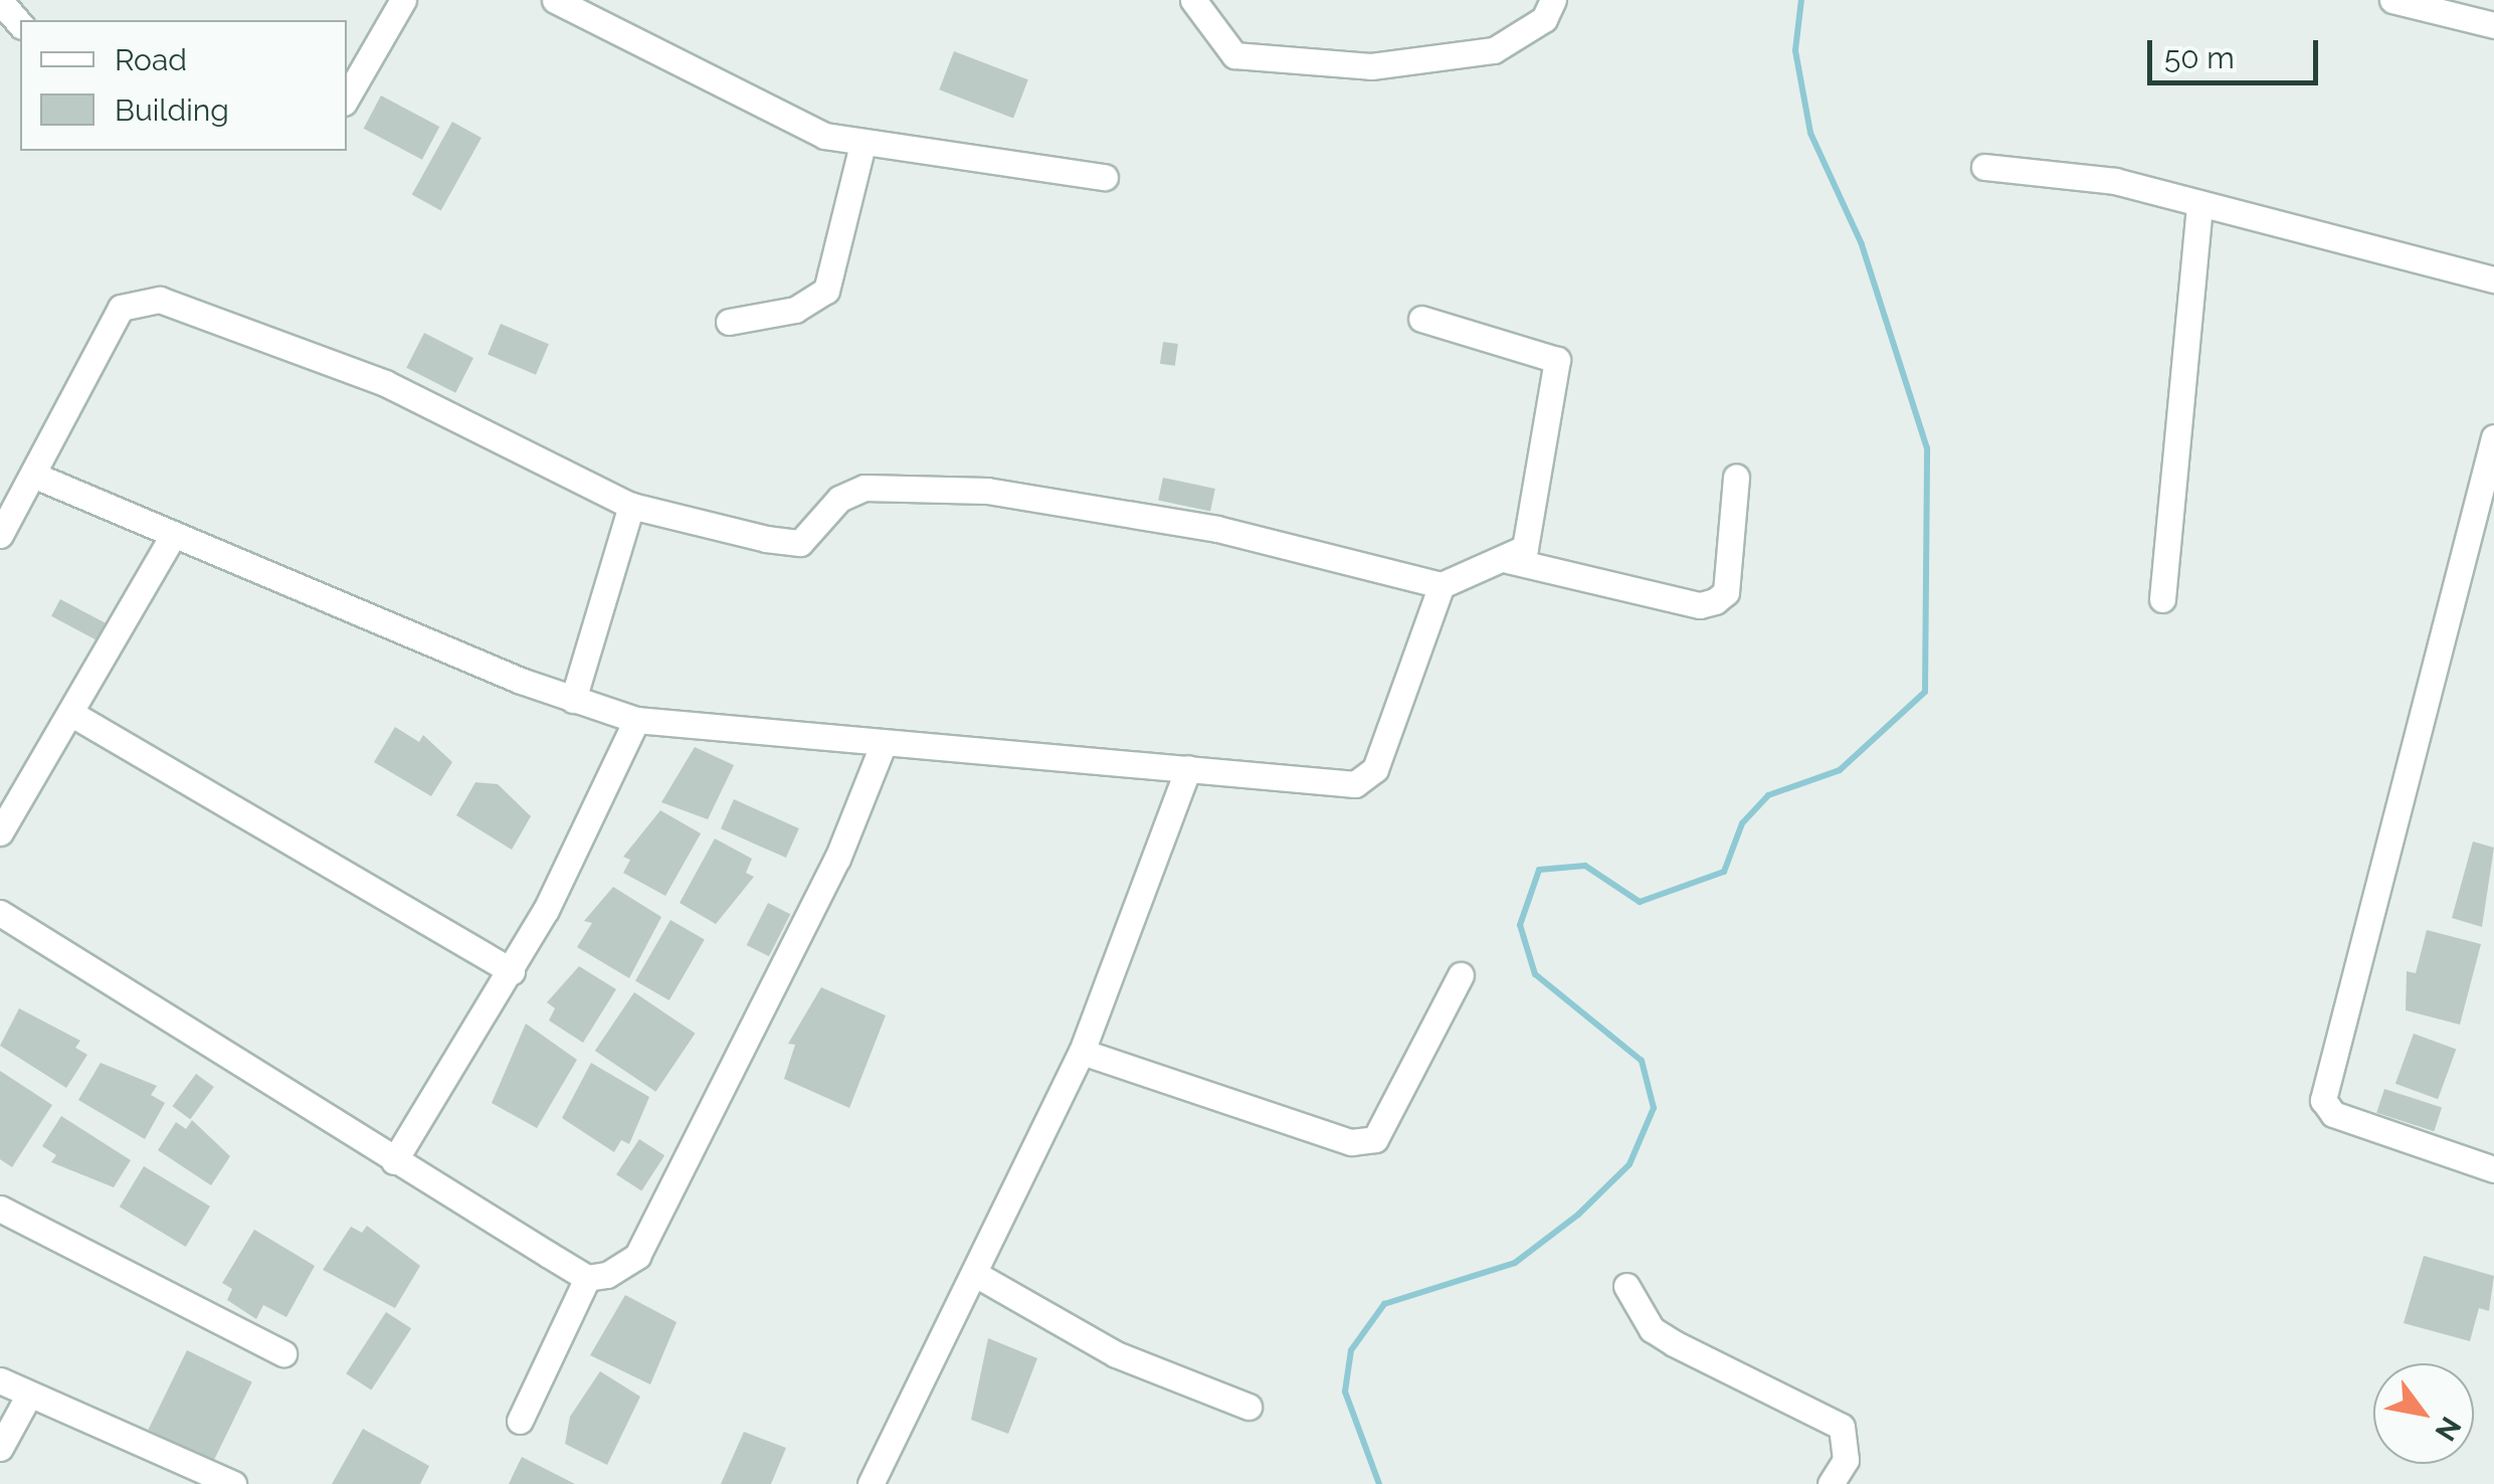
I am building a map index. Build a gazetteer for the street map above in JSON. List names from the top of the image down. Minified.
{"legend":["Road","Building"],"scale_bar":"50 m","north":"bottom right"}
